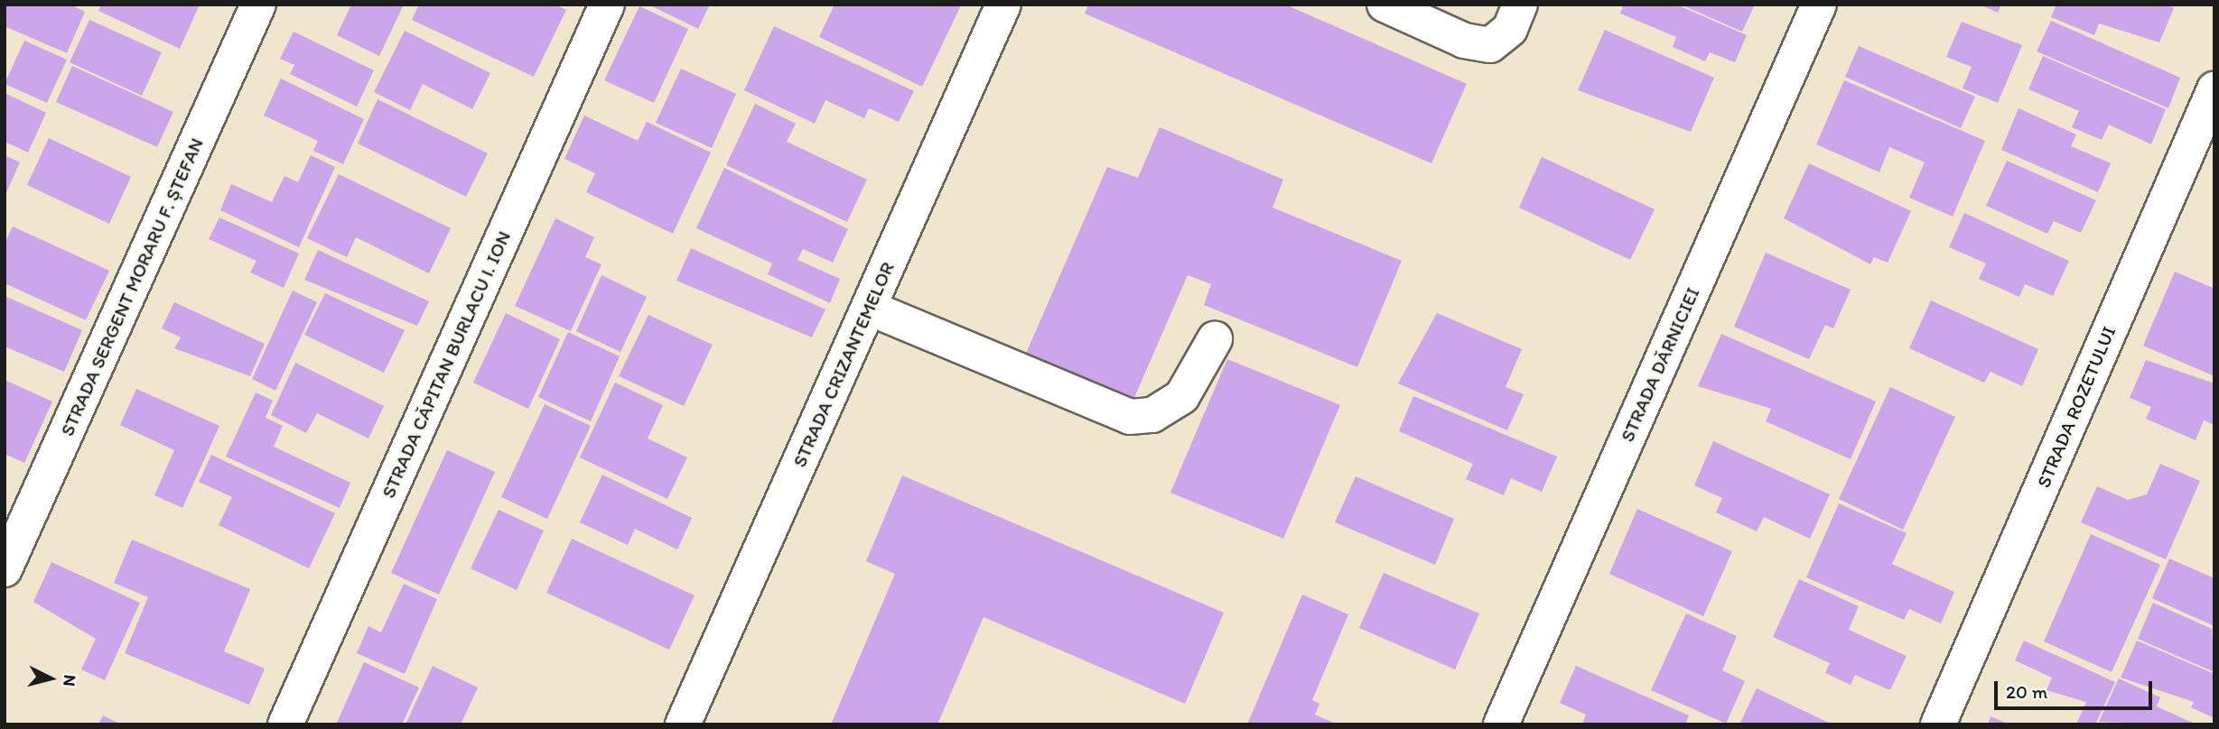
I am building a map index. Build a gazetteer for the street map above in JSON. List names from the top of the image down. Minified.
{"streets":{"street":["STRADA SERGENT MORARU F. ȘTEFAN","STRADA CĂPITAN BURLACU I. ION","STRADA CRIZANTEMELOR","STRADA DĂRNICIEI","STRADA ROZETULUI"]},"scale_bar":"20 m","north":"right"}
